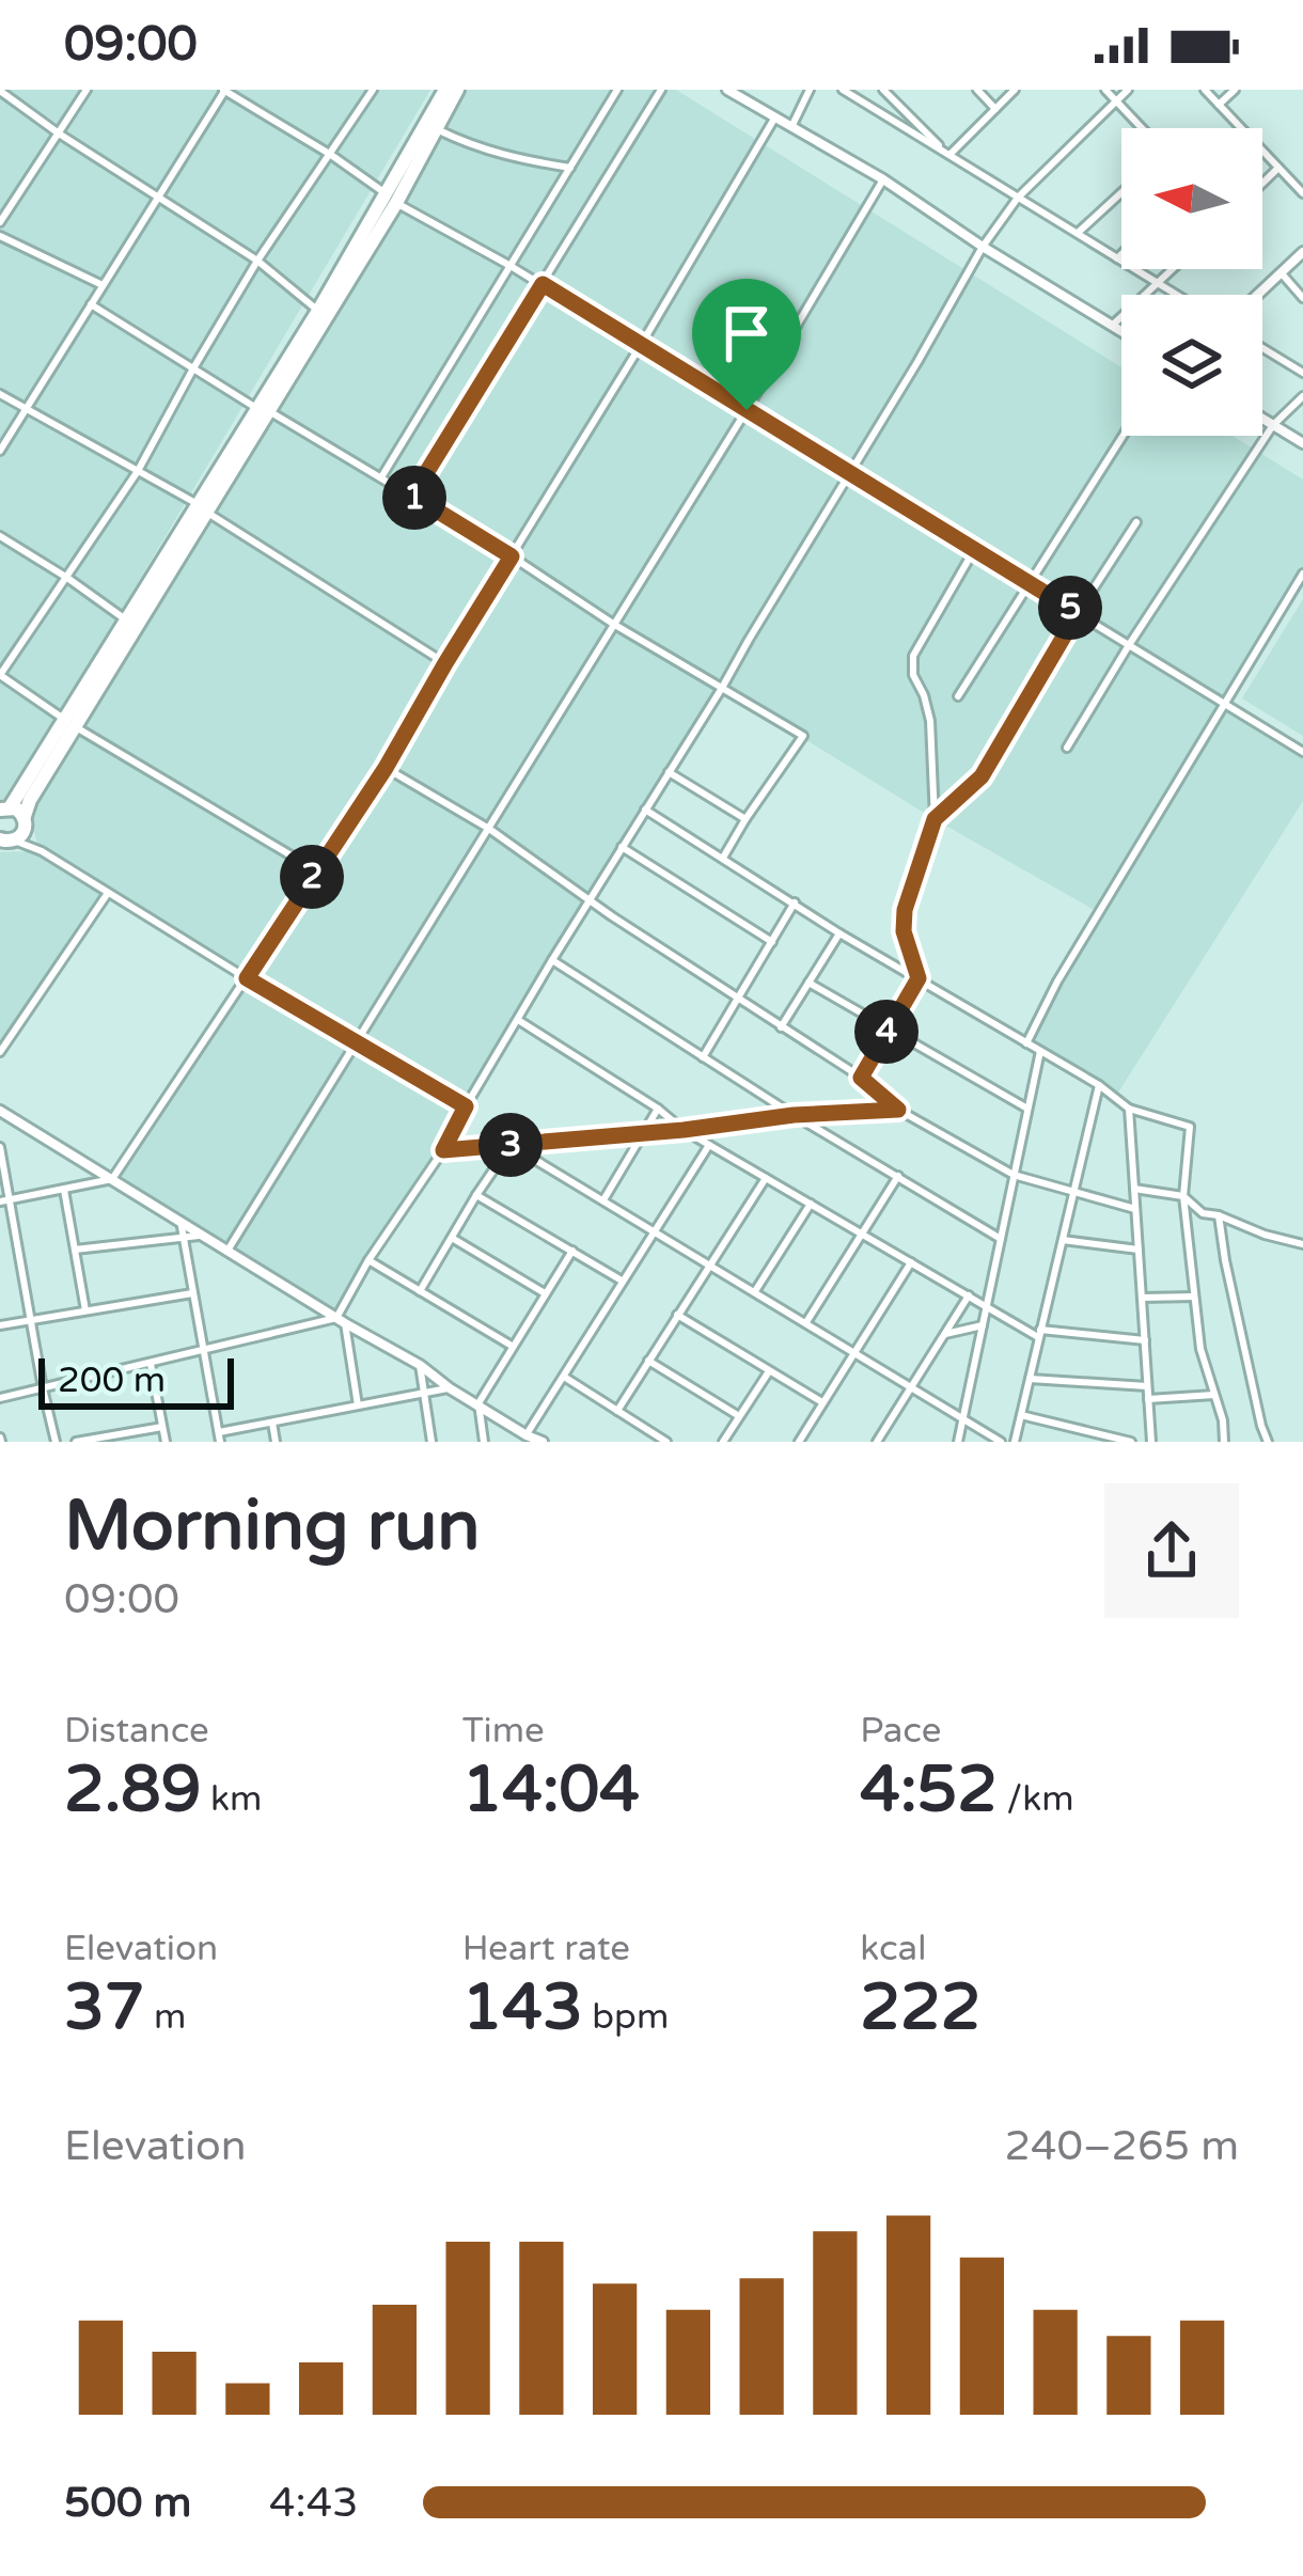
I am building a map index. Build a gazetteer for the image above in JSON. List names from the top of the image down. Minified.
{"scale_bar":"200 m","north":"left","page":{"status":"09:00","pins":["1","5","2","4","3"],"scale":"200 m","heading":["Morning run","09:00"],"stats":[["Distance","2.89 km"],["Time","14:04"],["Pace","4:52 /km"],["Elevation","37 m"],["Heart rate","143 bpm"],["kcal","222"]],"chart":["Elevation","240–265 m"],"list":[{"name":"500 m","note":"4:43"}]}}
